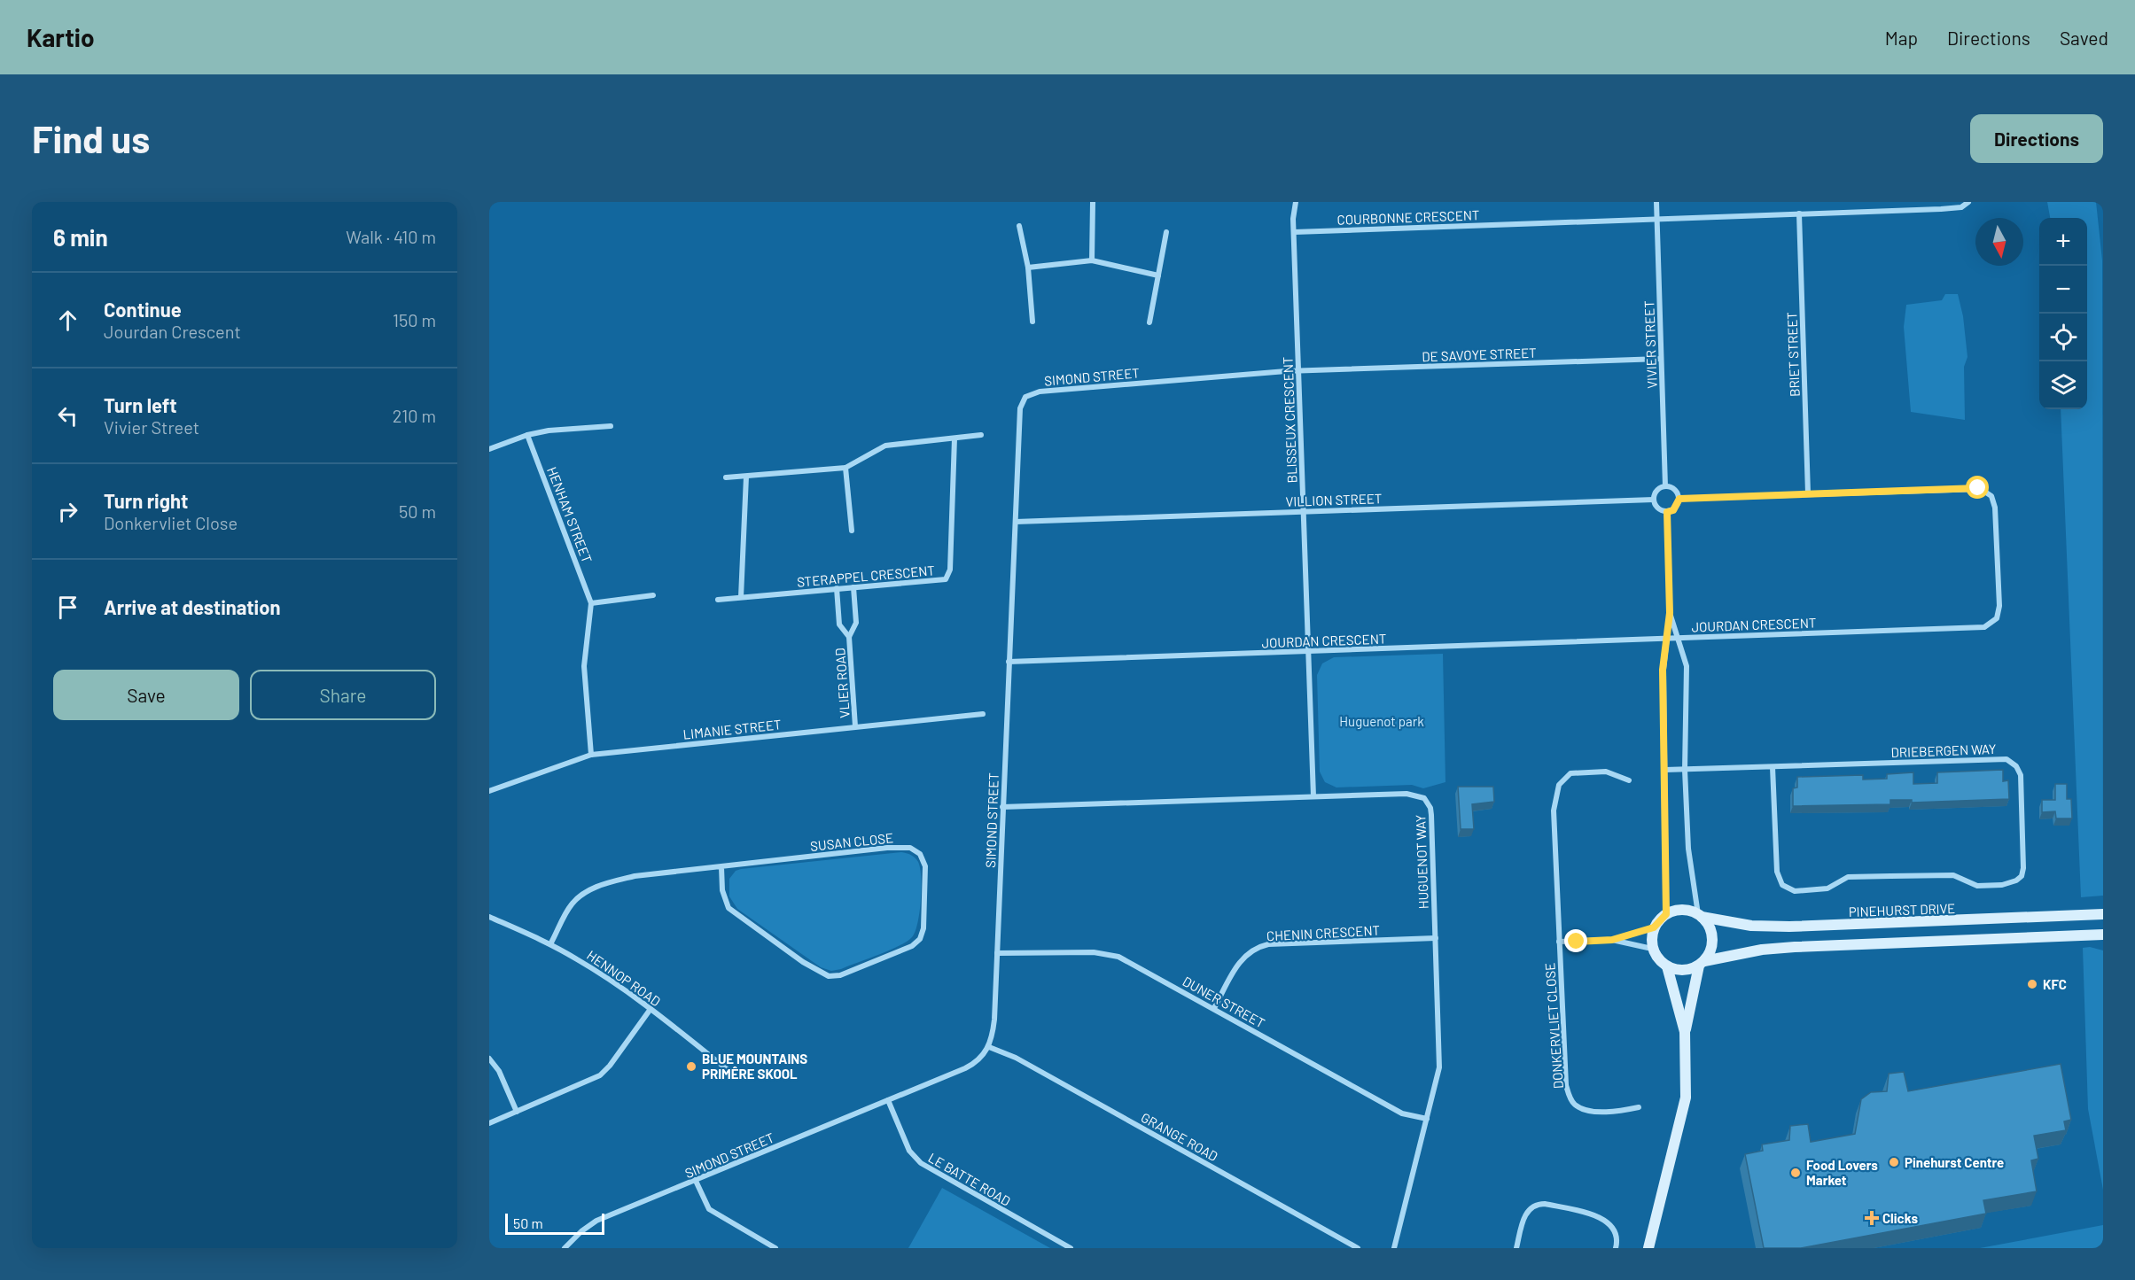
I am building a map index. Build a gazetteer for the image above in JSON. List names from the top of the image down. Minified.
{"streets":{"street":["COURBONNE CRESCENT","VIVIER STREET","DE SAVOYE STREET","BRIET STREET","SIMOND STREET","BLISSEUX CRESCENT","VILLION STREET","HENHAM STREET","STERAPPEL CRESCENT","JOURDAN CRESCENT","VLIER ROAD","LIMANIE STREET","DRIEBERGEN WAY","SUSAN CLOSE","HUGUENOT WAY","PINEHURST DRIVE","CHENIN CRESCENT","HENNOP ROAD","DUNER STREET","DONKERVLIET CLOSE","GRANGE ROAD","LE BATTE ROAD"]},"crossings":[["COURBONNE CRESCENT","VIVIER STREET"],["COURBONNE CRESCENT","BRIET STREET"],["COURBONNE CRESCENT","BLISSEUX CRESCENT"],["VIVIER STREET","DE SAVOYE STREET"],["VIVIER STREET","VILLION STREET"],["VIVIER STREET","JOURDAN CRESCENT"],["DE SAVOYE STREET","SIMOND STREET"],["DE SAVOYE STREET","BLISSEUX CRESCENT"],["BRIET STREET","JOURDAN CRESCENT"],["SIMOND STREET","BLISSEUX CRESCENT"],["SIMOND STREET","VILLION STREET"],["SIMOND STREET","JOURDAN CRESCENT"],["SIMOND STREET","HUGUENOT WAY"],["SIMOND STREET","DUNER STREET"],["SIMOND STREET","GRANGE ROAD"],["SIMOND STREET","LE BATTE ROAD"],["BLISSEUX CRESCENT","VILLION STREET"],["BLISSEUX CRESCENT","JOURDAN CRESCENT"],["BLISSEUX CRESCENT","HUGUENOT WAY"],["VILLION STREET","JOURDAN CRESCENT"],["HENHAM STREET","LIMANIE STREET"],["STERAPPEL CRESCENT","VLIER ROAD"],["VLIER ROAD","LIMANIE STREET"],["SUSAN CLOSE","HENNOP ROAD"],["HUGUENOT WAY","CHENIN CRESCENT"],["HUGUENOT WAY","DUNER STREET"],["CHENIN CRESCENT","DUNER STREET"]],"parks":["Huguenot park"],"places":{"other":["KFC","BLUE MOUNTAINS PRIMÊRE SKOOL","Pinehurst Centre","Food Lovers Market"],"health":["Clicks"]},"scale_bar":"50 m","north":"bottom","page":{"header":"Kartio","nav":["Map","Directions","Saved"],"buttons":["Directions",["Save","Share"]],"title":"Find us","heading":["6 min","Walk · 410 m"],"map_buttons":["+","−"],"list":[["Continue","Jourdan Crescent","150 m"],["Turn left","Vivier Street","210 m"],["Turn right","Donkervliet Close","50 m"],"Arrive at destination"],"scale":"50 m"}}
